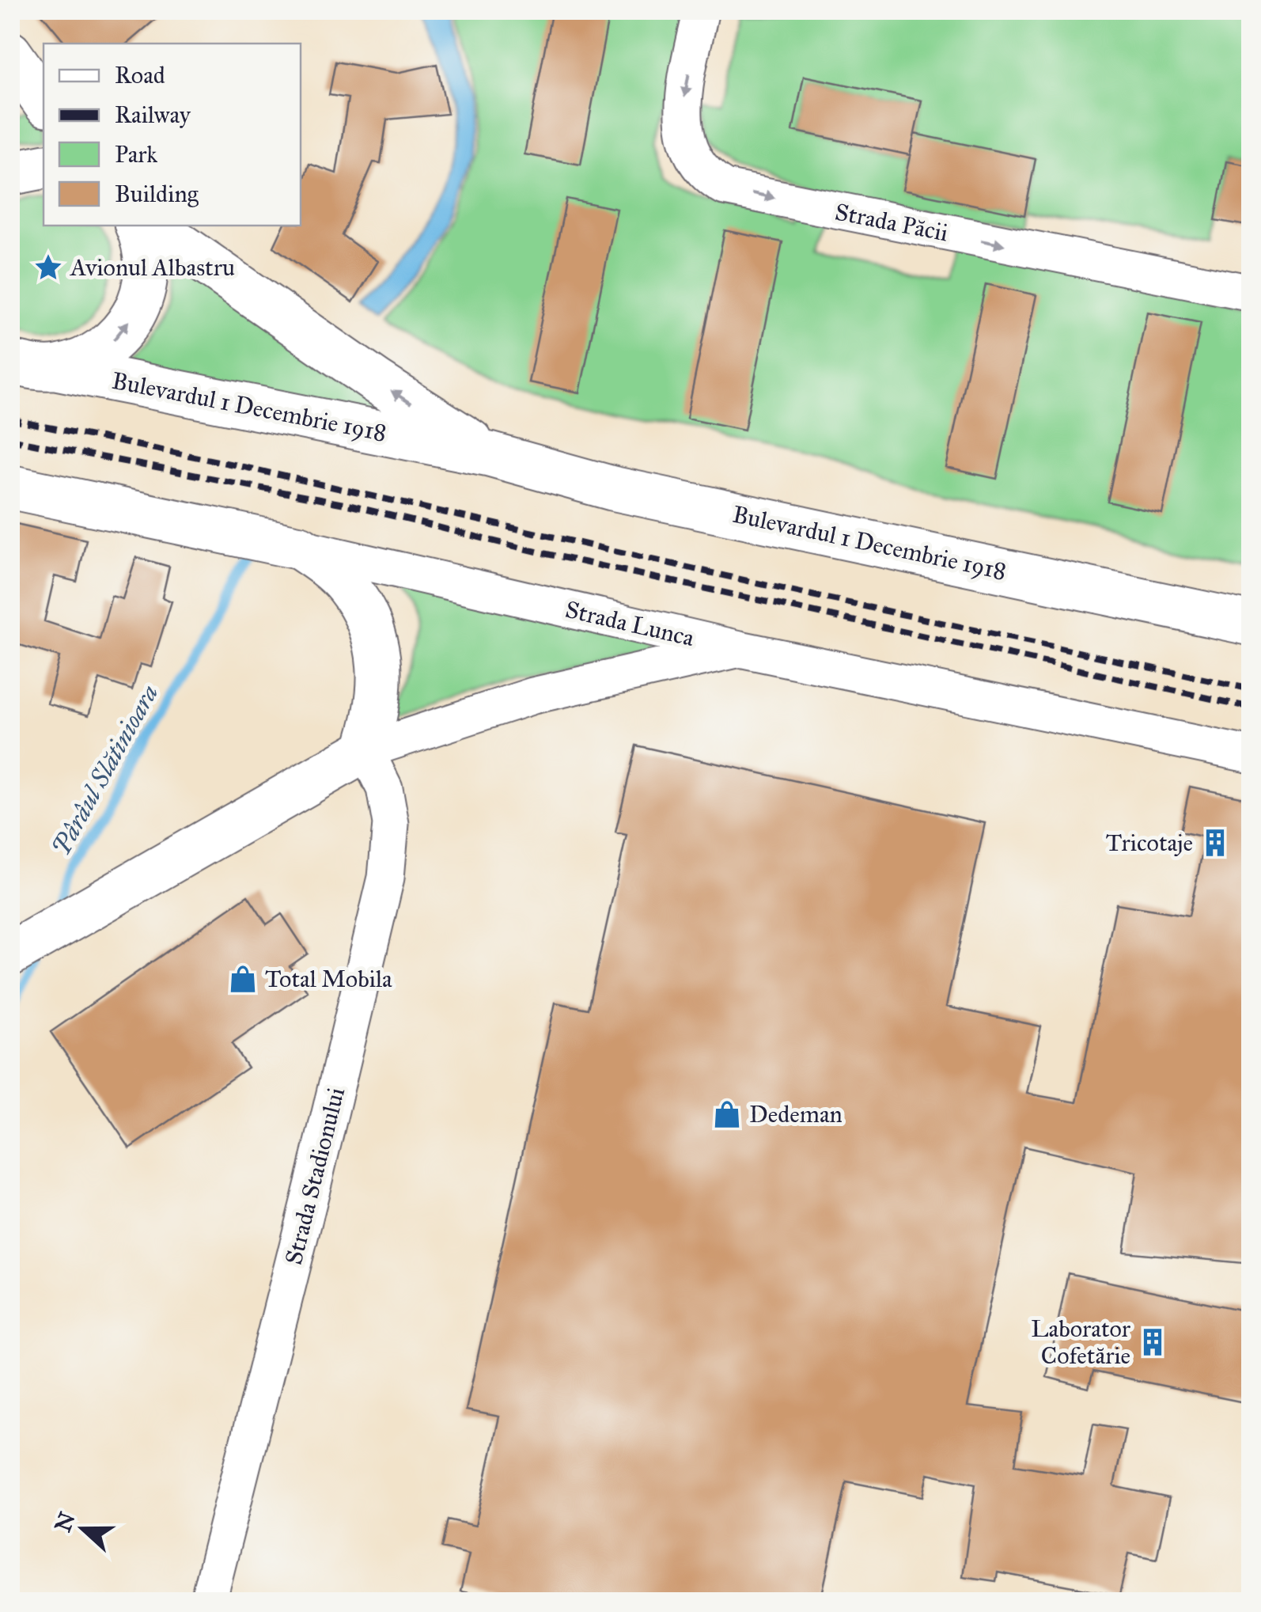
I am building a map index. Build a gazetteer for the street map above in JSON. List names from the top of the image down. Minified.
{"streets":{"main road":["Bulevardul 1 Decembrie 1918","Strada Lunca"],"street":["Strada Păcii","Strada Stadionului"]},"one_way":["Strada Păcii"],"water":["Pârâul Slătinioara"],"places":{"place":["Avionul Albastru"],"building":["Tricotaje","Laborator Cofetărie"],"shop":["Total Mobila","Dedeman"]},"legend":["Road","Railway","Park","Building"],"north":"left"}
